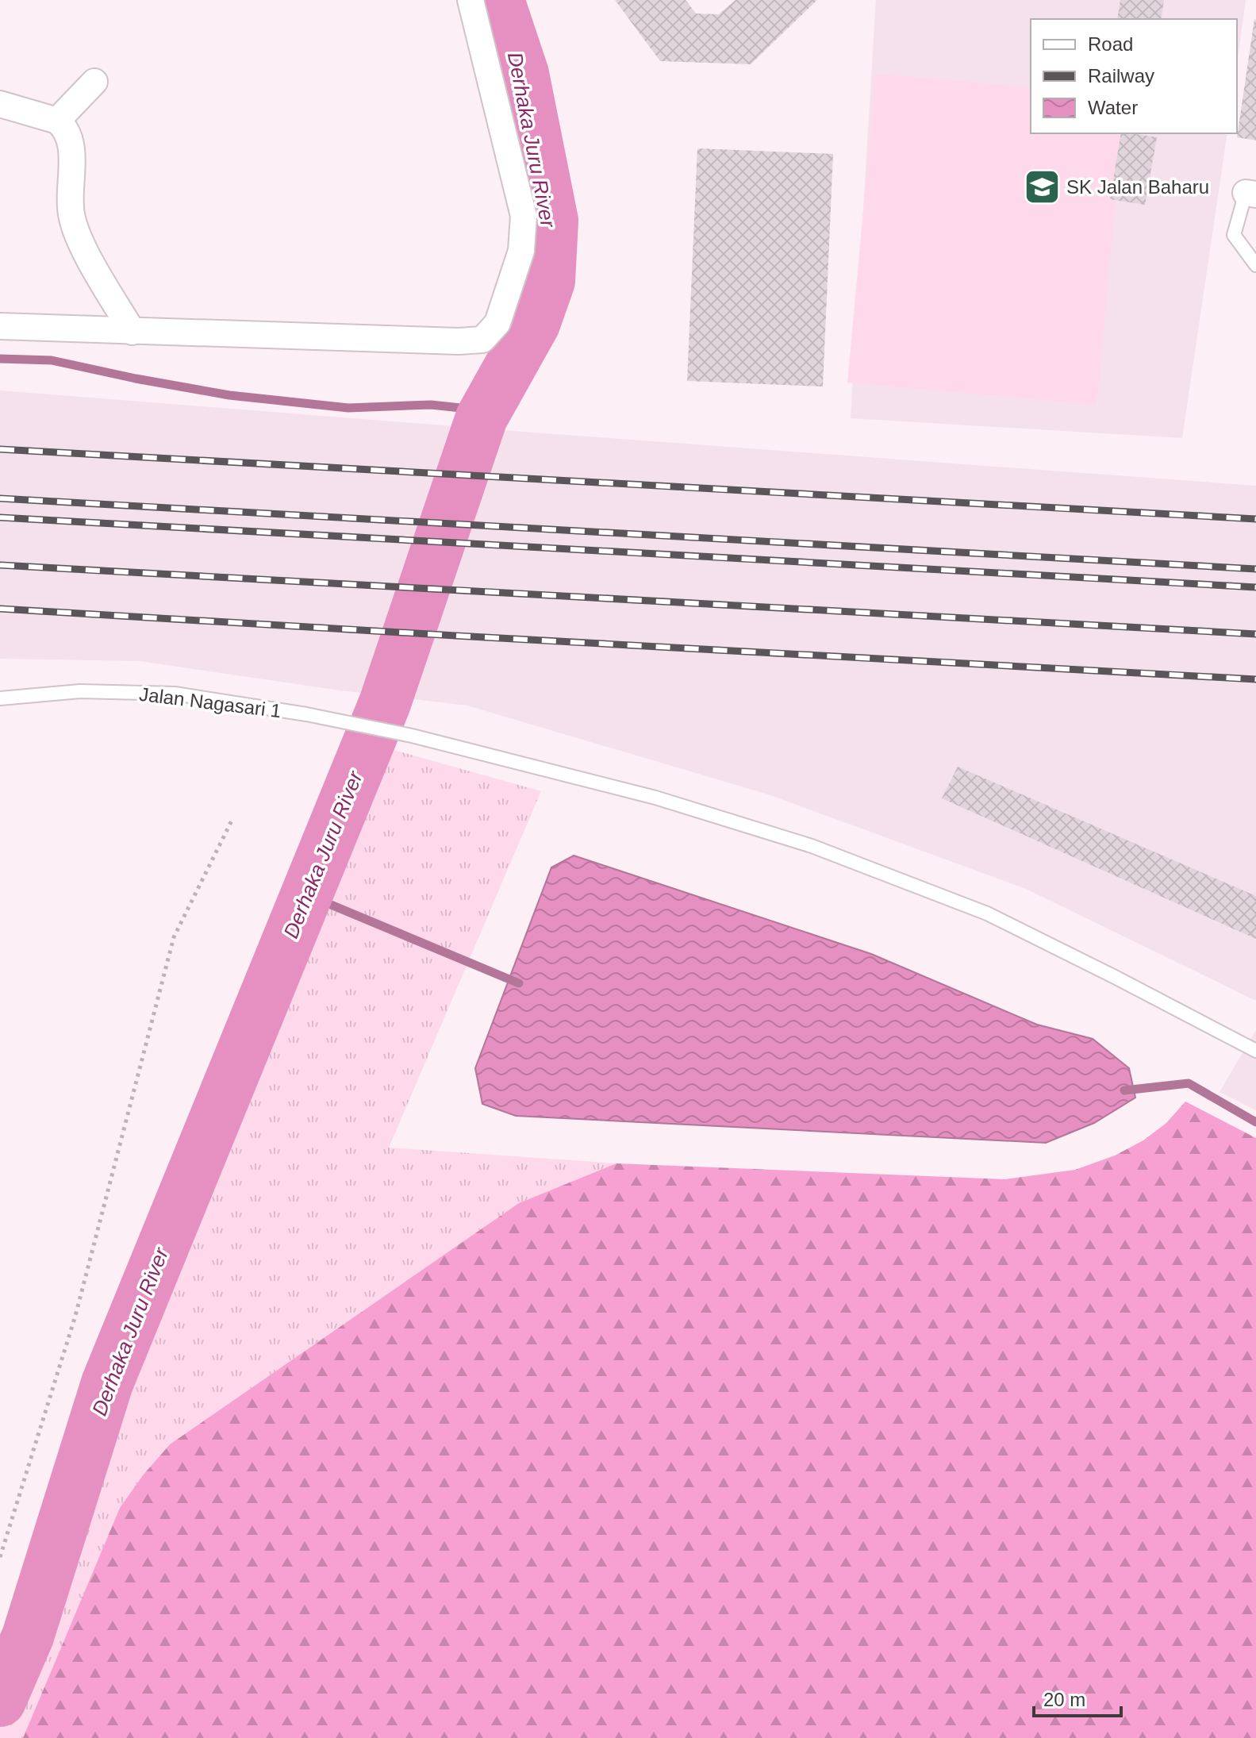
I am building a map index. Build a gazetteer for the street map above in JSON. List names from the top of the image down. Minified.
{"streets":{"lane":["Jalan Nagasari 1"]},"water":["Derhaka Juru River"],"places":{"school or university":["SK Jalan Baharu"]},"legend":["Road","Railway","Water"],"scale_bar":"20 m"}
